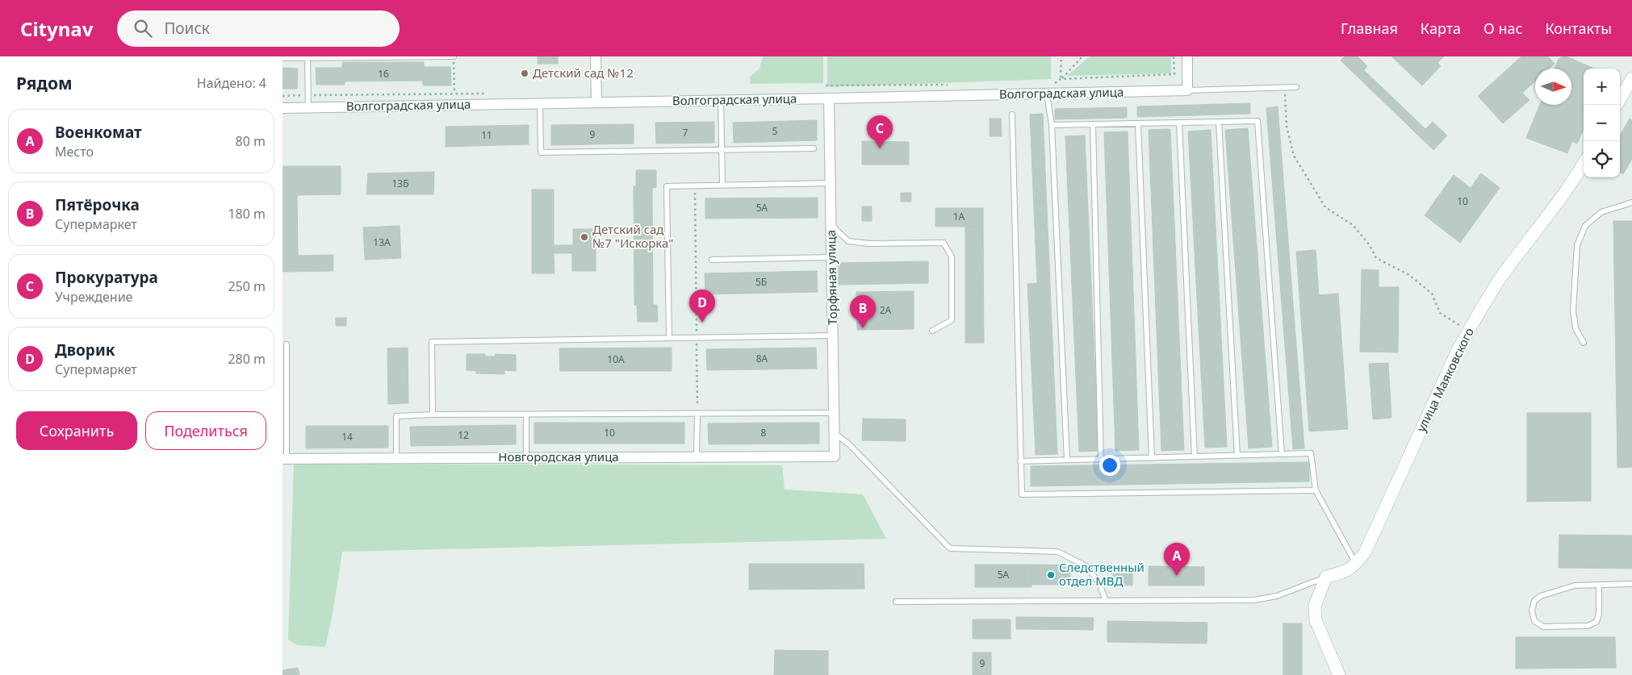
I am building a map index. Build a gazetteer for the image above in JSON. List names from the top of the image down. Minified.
{"streets":{"street":["Волгоградская улица","Торфяная улица","улица Маяковского","Новгородская улица"]},"crossings":[["Волгоградская улица","Торфяная улица"],["Торфяная улица","Новгородская улица"]],"places":["Детский cад №12","Детский cад №7 \"Искорка\"","Следственный отдел МВД"],"house_numbers":["16","5","7","9","11","13Б","10","5А","1А","13А","5Б","2А","8А","10А","10","8","12","14","5А","9"],"north":"right","page":{"header":"Citynav","search":"Поиск","nav":["Главная","Карта","О нас","Контакты"],"heading":["Рядом","Найдено: 4"],"map_buttons":["+","−"],"list":[{"mark":"A","name":"Военкомат","note":"Место","value":"80 m"},{"mark":"B","name":"Пятёрочка","note":"Супермаркет","value":"180 m"},{"mark":"C","name":"Прокуратура","note":"Учреждение","value":"250 m"},{"mark":"D","name":"Дворик","note":"Супермаркет","value":"280 m"}],"pins":["C","D","B","A"],"buttons":["Сохранить","Поделиться"]}}
